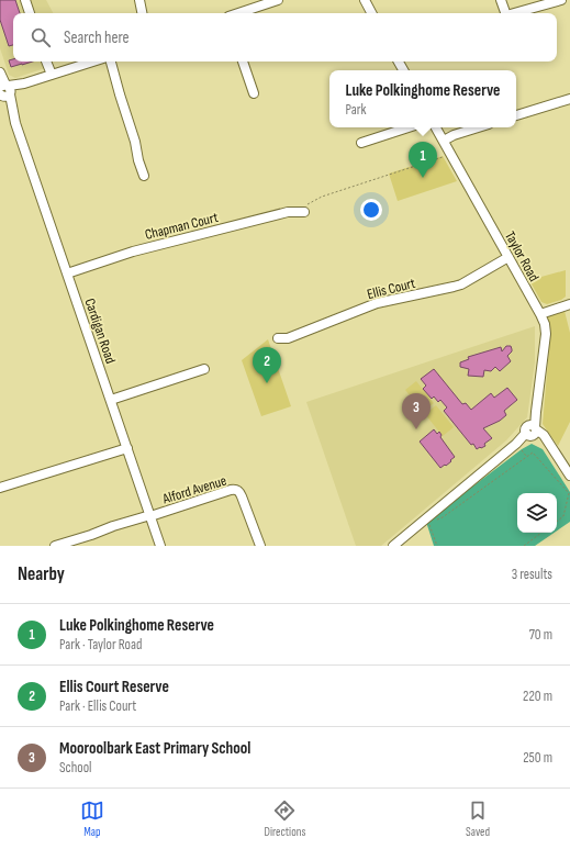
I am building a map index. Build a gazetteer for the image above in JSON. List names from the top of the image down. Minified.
{"streets":{"street":["Chapman Court","Taylor Road","Ellis Court","Cardigan Road","Alford Avenue"]},"crossings":[["Chapman Court","Cardigan Road"],["Taylor Road","Ellis Court"],["Cardigan Road","Alford Avenue"]],"page":{"search":"Search here","popup":["Luke Polkinghome Reserve","Park"],"pins":["1","2","3"],"heading":["Nearby","3 results"],"list":[{"mark":"1","name":"Luke Polkinghome Reserve","note":"Park · Taylor Road","value":"70 m"},{"mark":"2","name":"Ellis Court Reserve","note":"Park · Ellis Court","value":"220 m"},{"mark":"3","name":"Mooroolbark East Primary School","note":"School","value":"250 m"}],"nav":["Map","Directions","Saved"]}}
